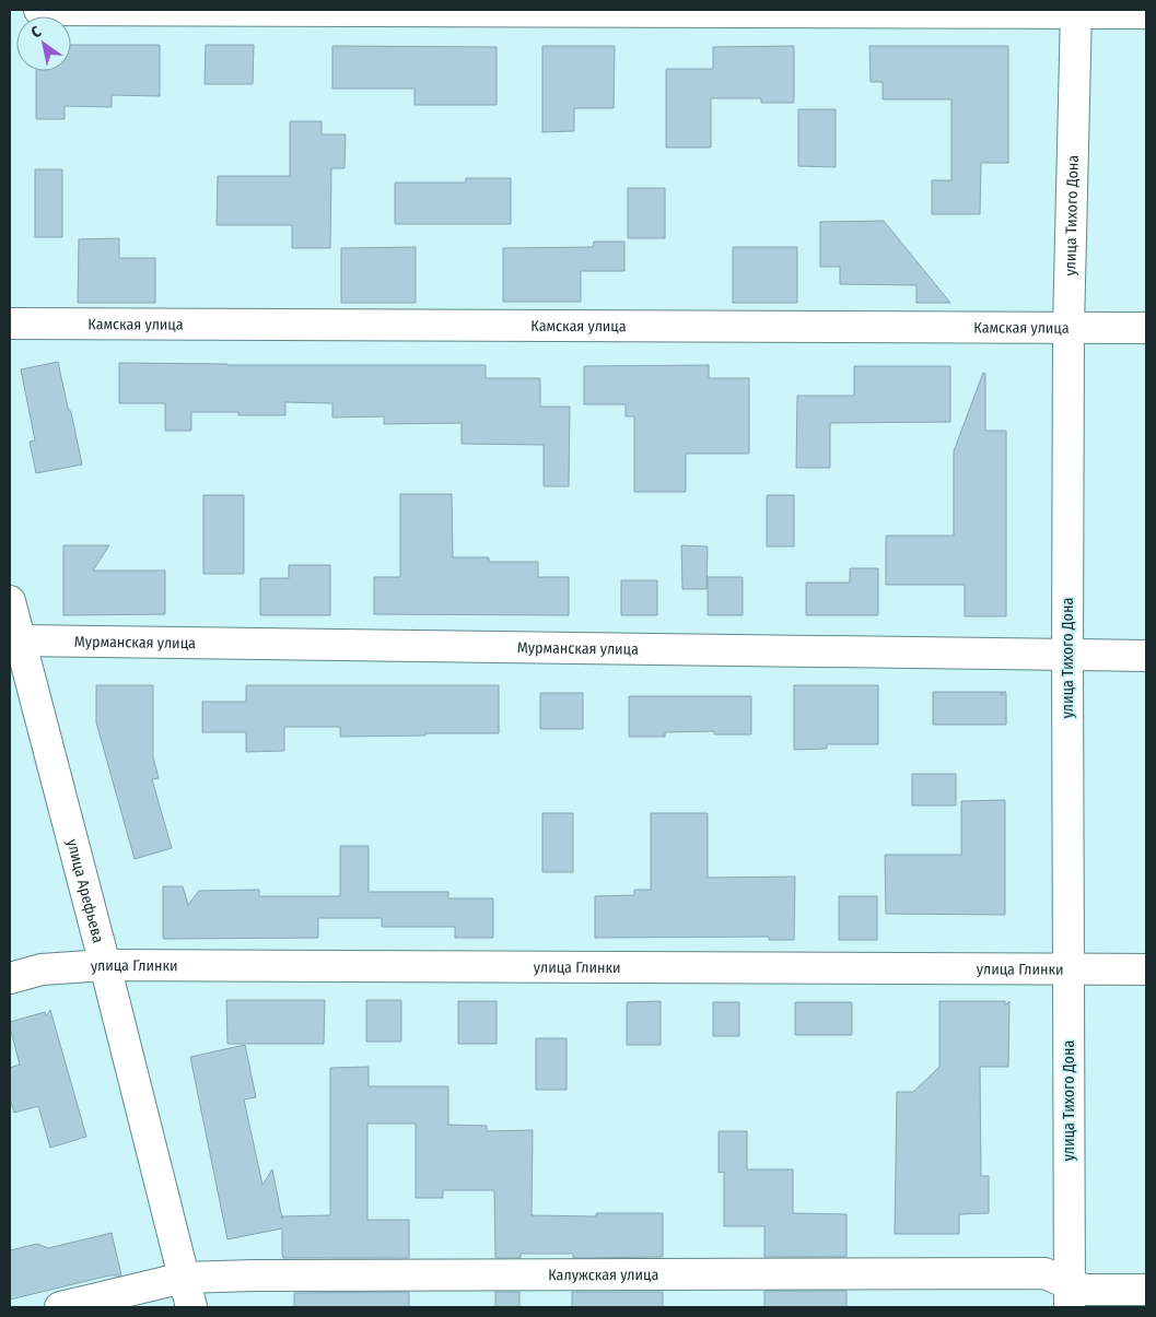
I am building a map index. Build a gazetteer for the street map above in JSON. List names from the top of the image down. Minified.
{"streets":{"street":["улица Тихого Дона","Камская улица","Мурманская улица","улица Арефьева","улица Глинки","Калужская улица"]},"crossings":[["улица Тихого Дона","Камская улица"],["улица Тихого Дона","Мурманская улица"],["улица Тихого Дона","улица Глинки"],["улица Тихого Дона","Калужская улица"],["Мурманская улица","улица Арефьева"],["улица Арефьева","улица Глинки"],["улица Арефьева","Калужская улица"]],"north":"top left"}
